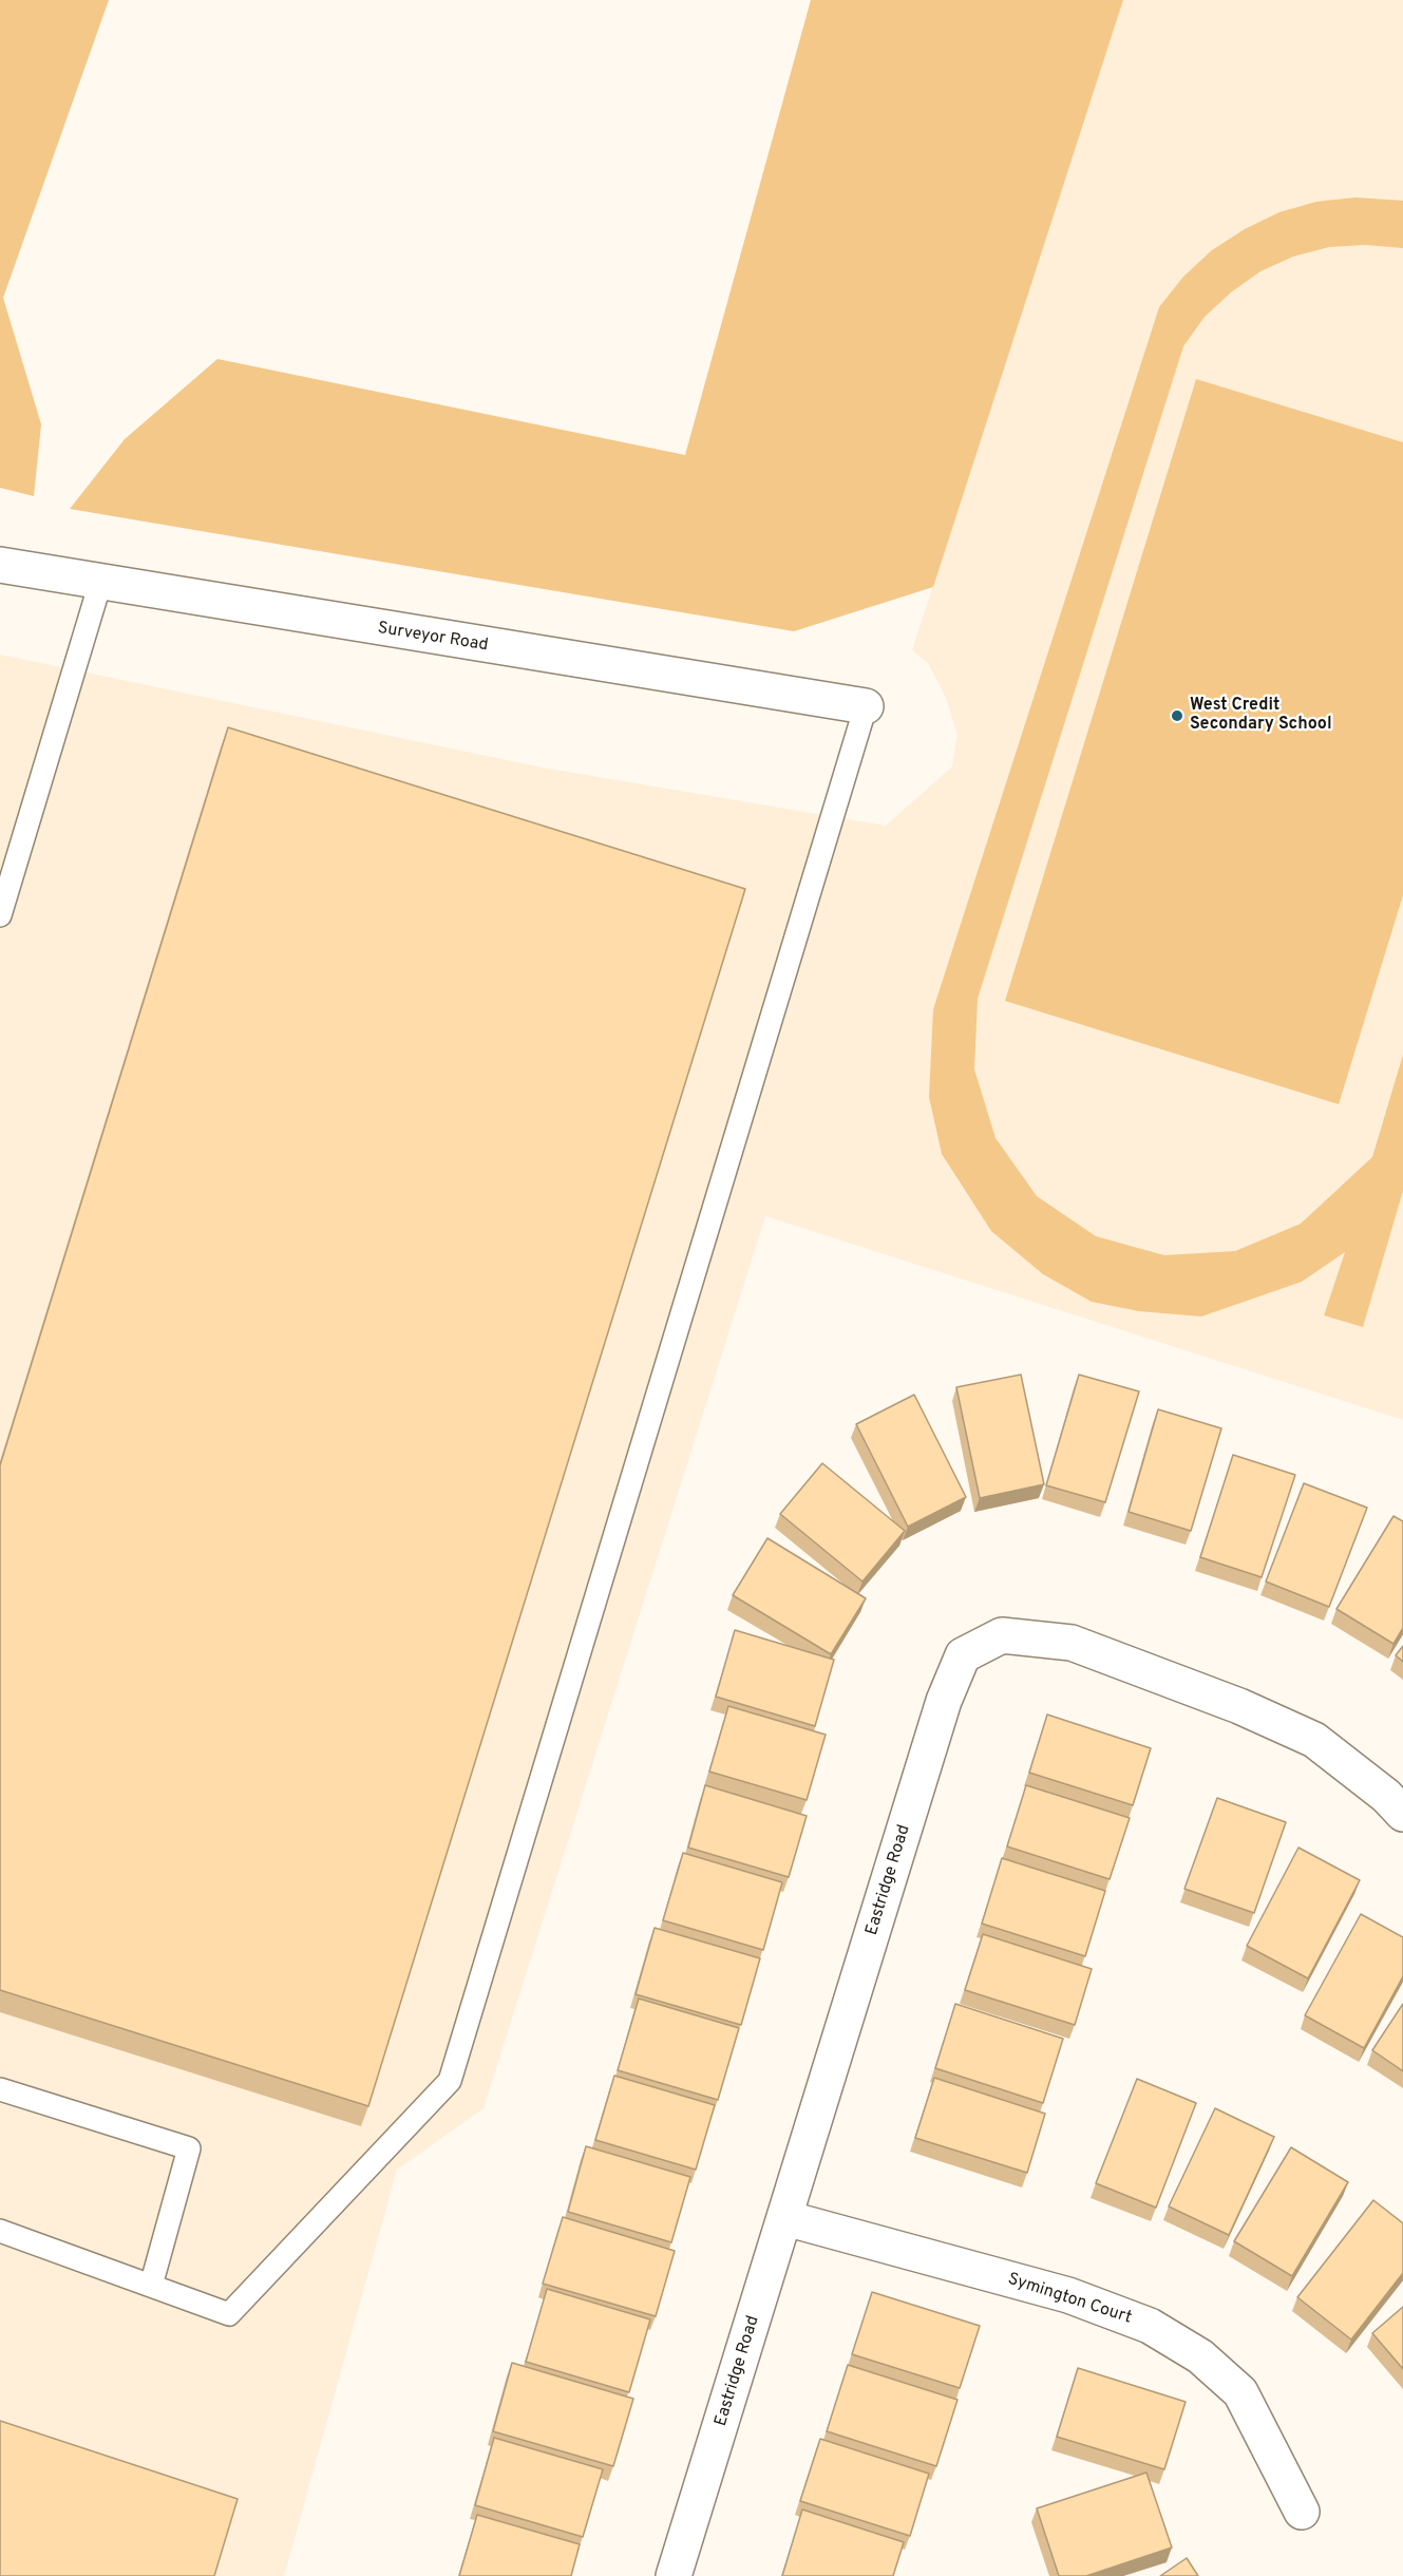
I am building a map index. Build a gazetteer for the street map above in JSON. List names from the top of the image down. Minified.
{"streets":{"street":["Surveyor Road","Eastridge Road","Symington Court"]},"crossings":[["Eastridge Road","Symington Court"]],"places":["West Credit Secondary School"]}
